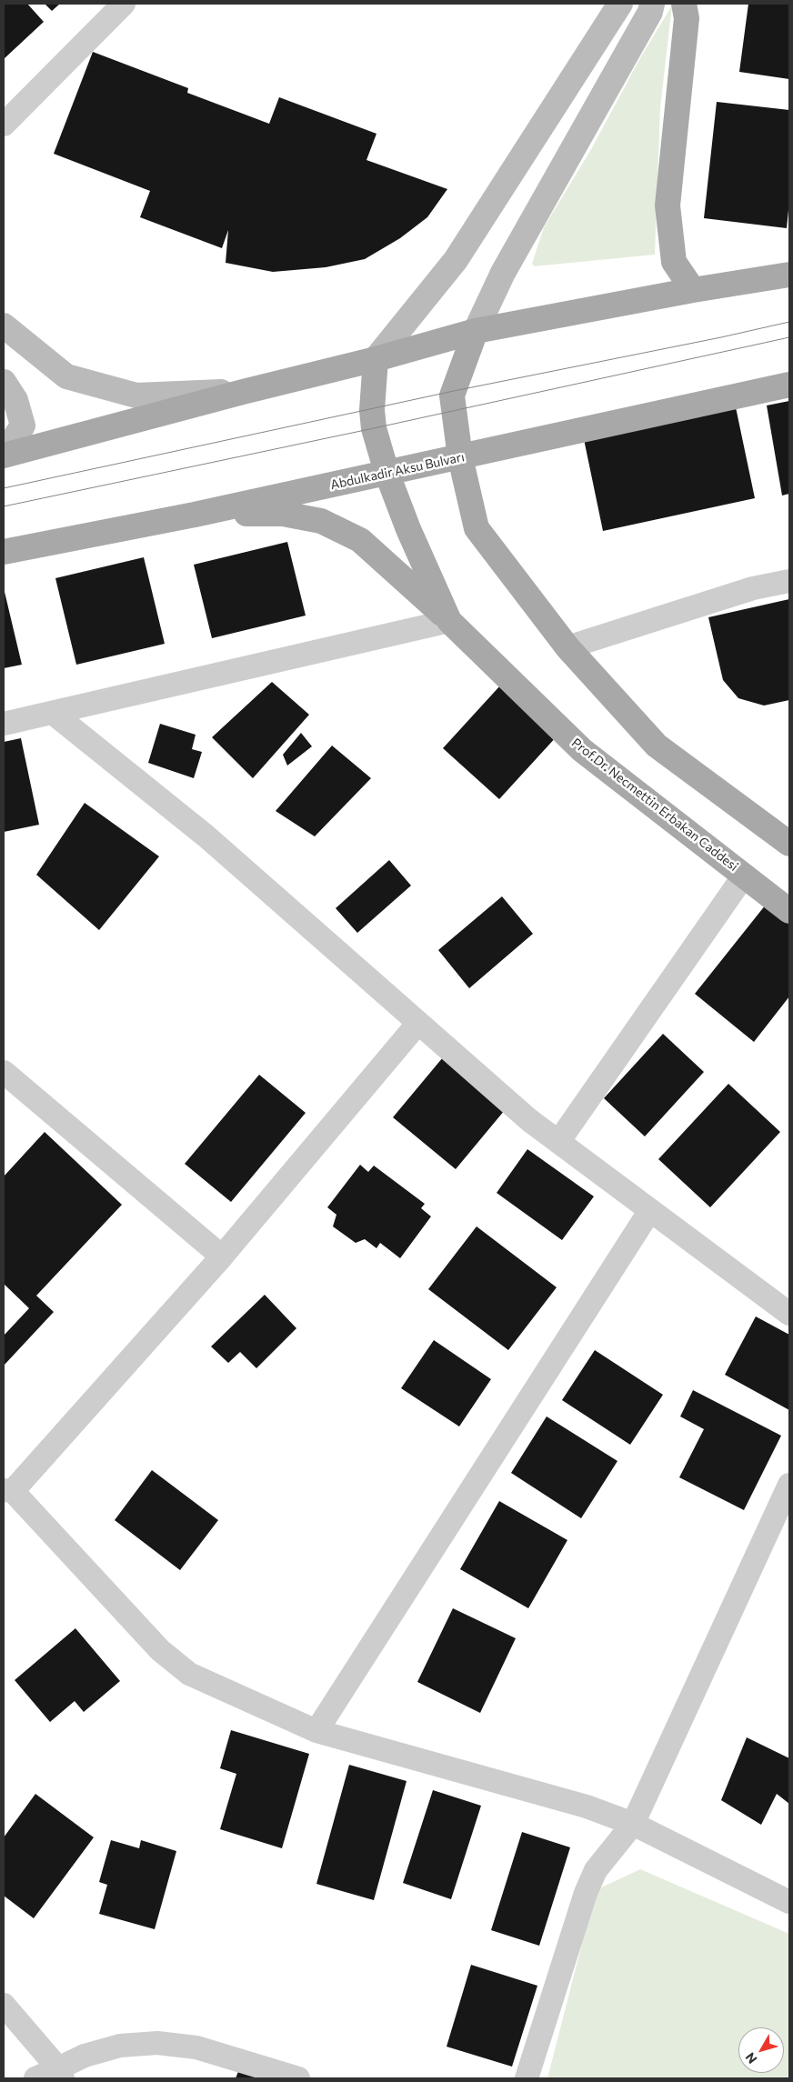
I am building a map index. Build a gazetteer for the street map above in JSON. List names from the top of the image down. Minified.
{"streets":{"main road":["Abdulkadir Aksu Bulvarı","Prof.Dr. Necmettin Erbakan Caddesi"]},"crossings":[["Abdulkadir Aksu Bulvarı","Prof.Dr. Necmettin Erbakan Caddesi"]],"north":"bottom left"}
